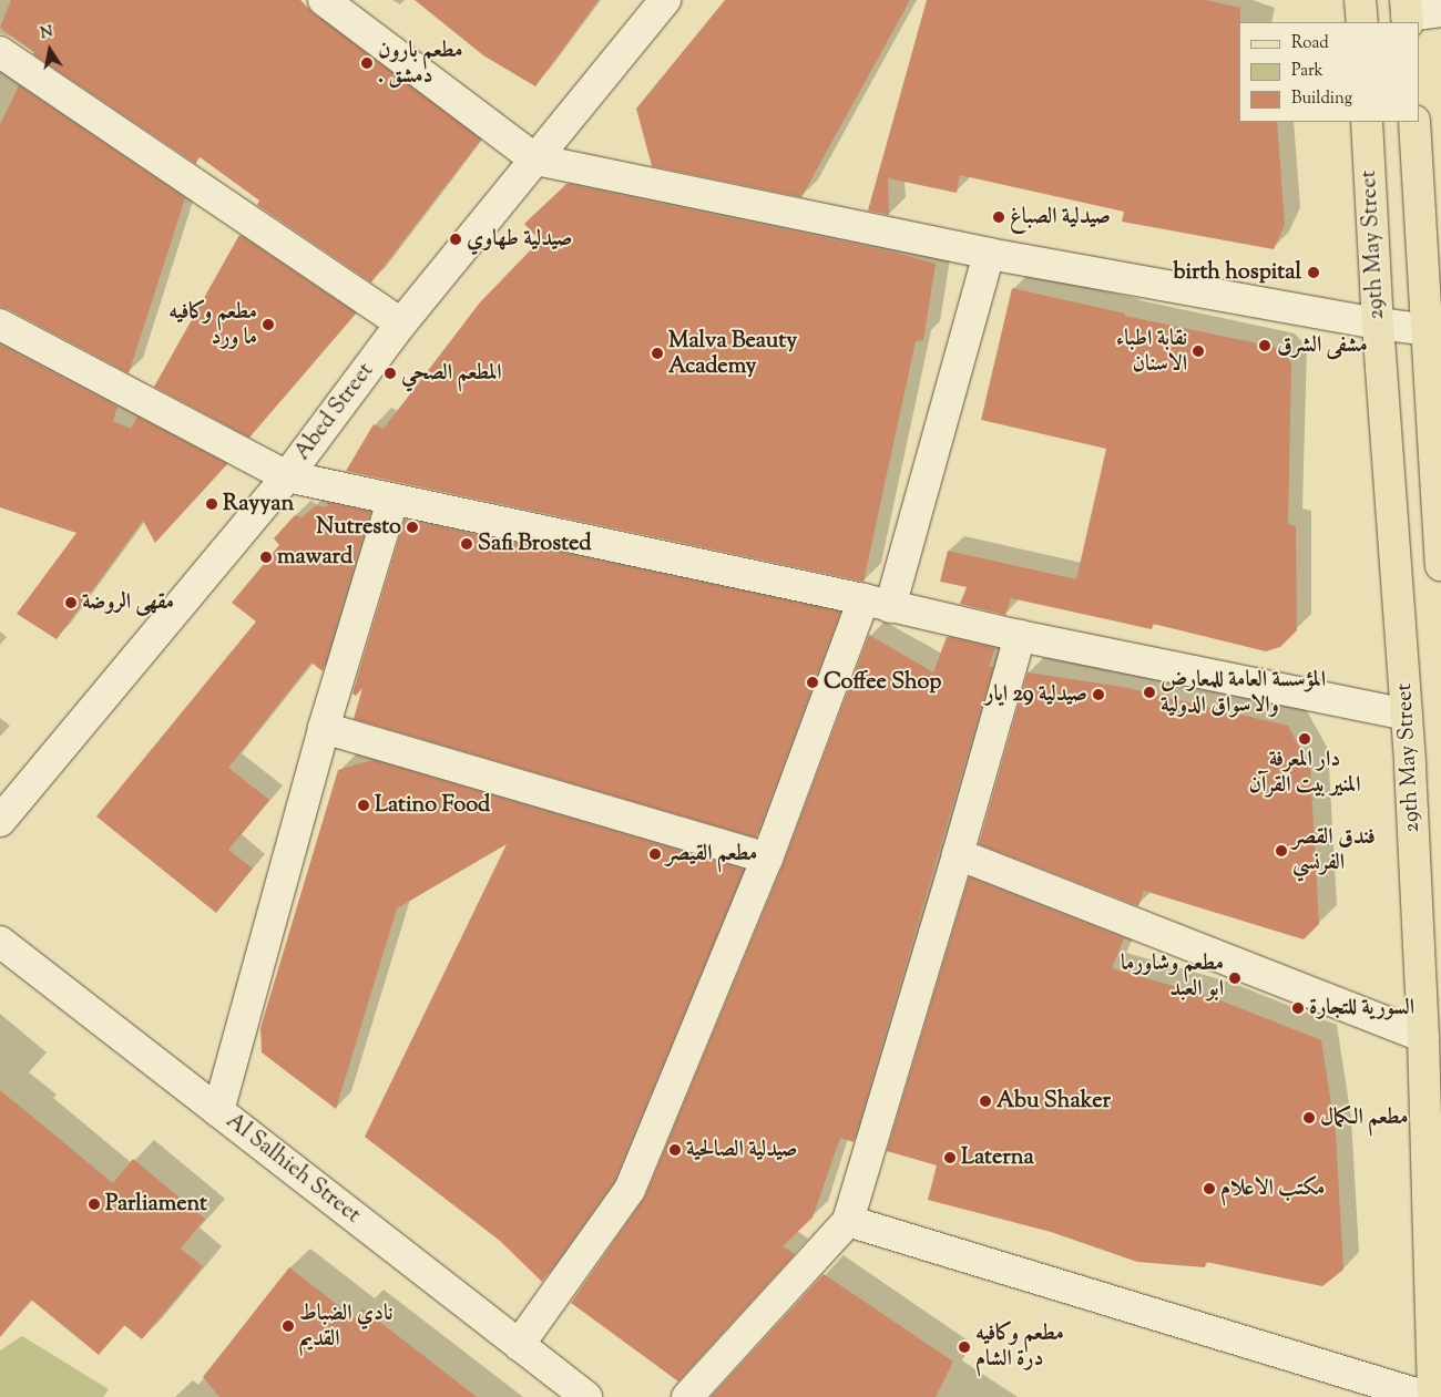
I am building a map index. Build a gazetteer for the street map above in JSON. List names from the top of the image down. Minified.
{"streets":{"main road":["29th May Street"],"street":["Abed Street","Al Salhieh Street"]},"places":["مطعم بارون . دمشق","صيدلية الصباغ","صيدلية طهاوي","birth hospital","مطعم وكافيه ما ورد","مشفى الشرق","نقابة اطباء الاسنان","Malva Beauty Academy","المطعم الصحي","Rayyan","Nutresto","Safi Brosted","maward","مقهى الروضة","Coffee Shop","المؤسسة العامة للمعارض والاسواق الدولية","صيدلية 29 ايار","دار المعرفة المنير بيت القرآن","Latino Food","فندق القصر الفرنسي","مطعم القيصر","مطعم وشاورما ابو العبد","السورية للتجارة","Abu Shaker","مطعم الكمال","صيدلية الصالحية","Laterna","مكتب الاعلام","Parliament","نادي الضباط القديم","مطعم وكافيه درة الشام"],"legend":["Road","Park","Building"],"north":"top"}
